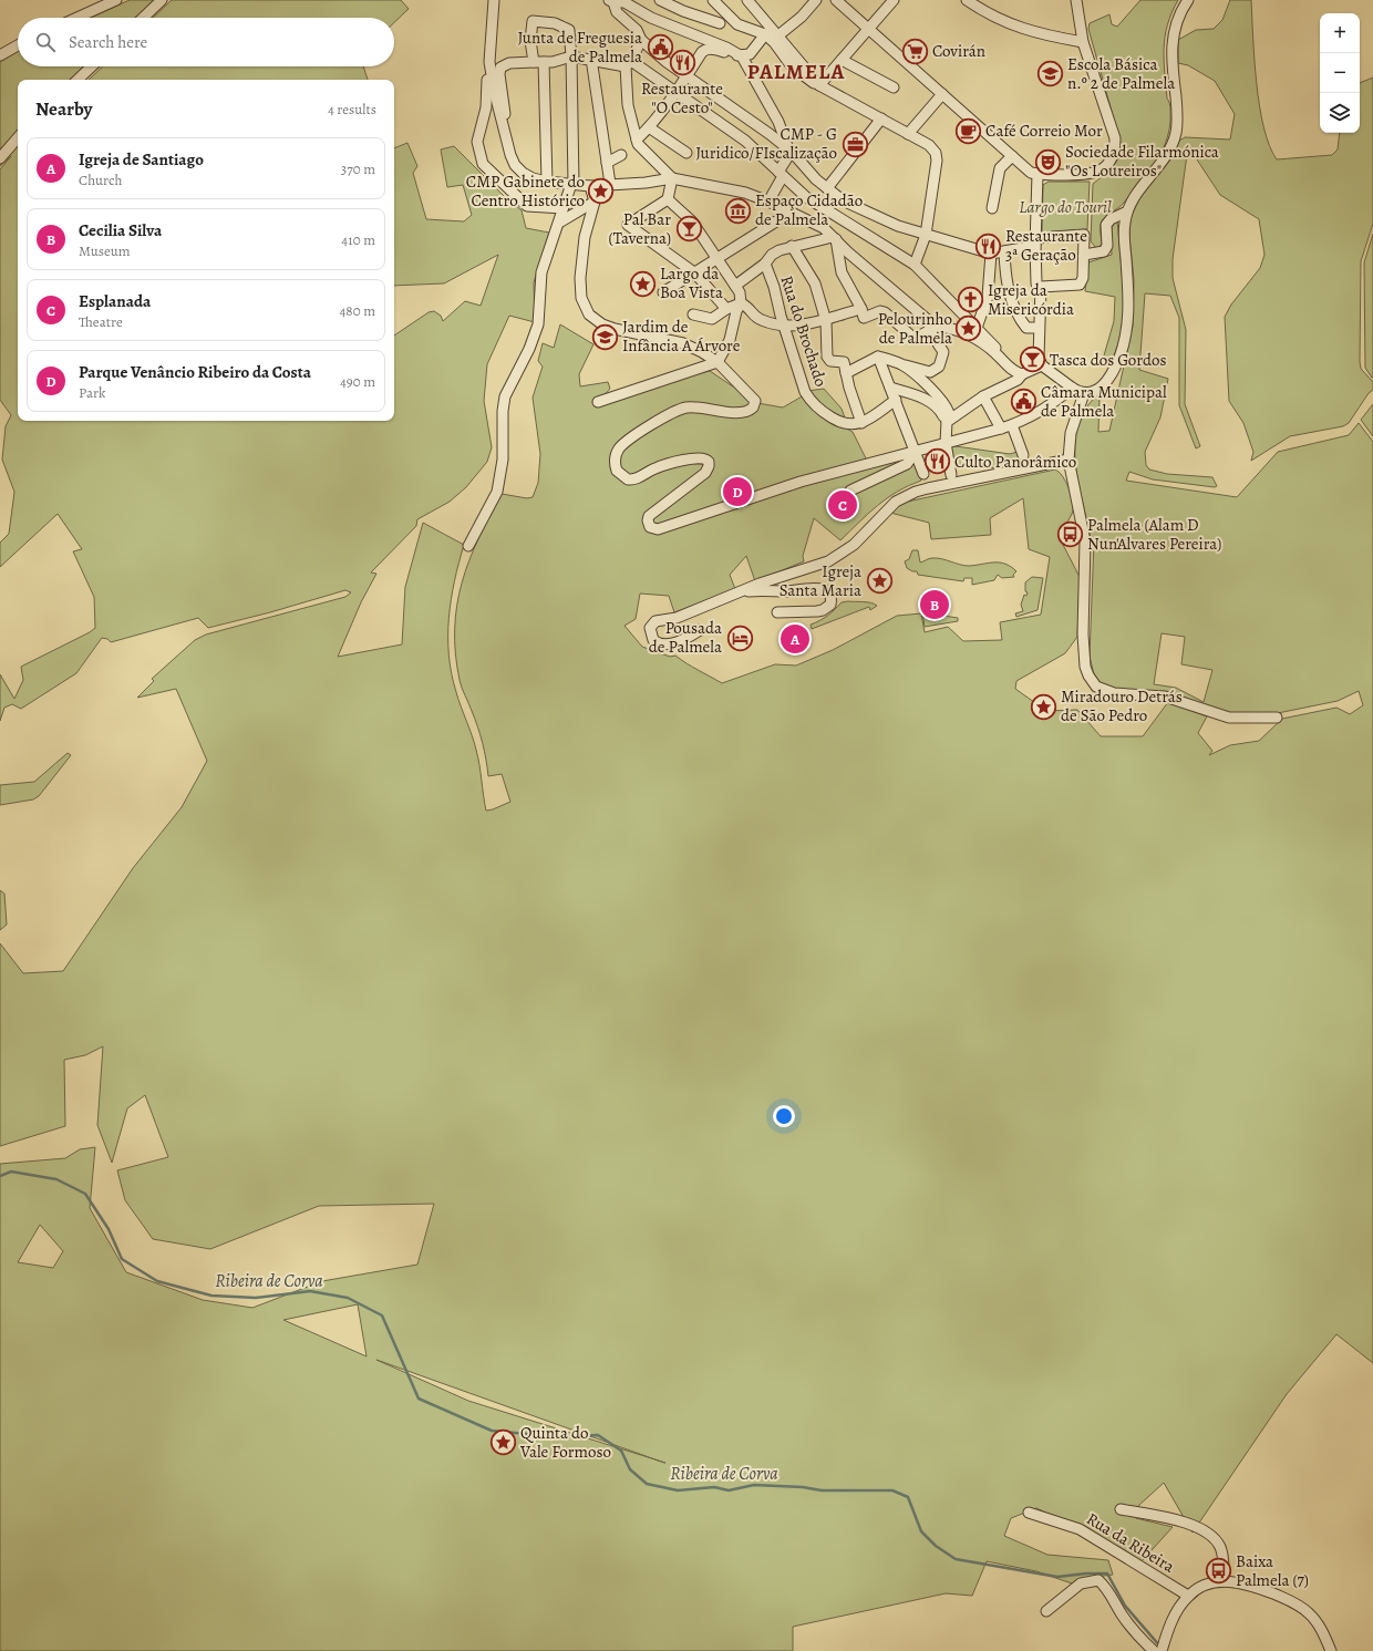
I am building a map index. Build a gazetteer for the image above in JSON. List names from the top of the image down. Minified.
{"streets":{"street":["Rua do Brochado","Rua da Ribeira"]},"districts":["PALMELA"],"water":["Ribeira de Corva"],"parks":["Largo do Touril"],"places":{"public building":["Junta de Freguesia de Palmela","Câmara Municipal de Palmela"],"supermarket":["Covirán"],"restaurant":["Restaurante \"O Cesto\"","Restaurante 3ª Geração","Culto Panorâmico"],"school or university":["Escola Básica n.º 2 de Palmela","Jardim de Infância A Árvore"],"cafe":["Café Correio Mor"],"office":["CMP - G Juridico/FIscalização"],"theatre":["Sociedade Filarmónica \"Os Loureiros\""],"place":["CMP Gabinete do Centro Histórico","Largo da Boa Vista","Pelourinho de Palmela","Igreja Santa Maria","Miradouro Detrás de São Pedro","Quinta do Vale Formoso"],"museum":["Espaço Cidadão de Palmela"],"bar":["Pal Bar (Taverna)","Tasca dos Gordos"],"church":["Igreja da Misericórdia"],"bus stop":["Palmela (Alam D Nun'Alvares Pereira)","Baixa Palmela (7)"],"hotel":["Pousada de Palmela"]},"page":{"map_buttons":["+","−"],"search":"Search here","heading":["Nearby","4 results"],"list":[{"mark":"A","name":"Igreja de Santiago","note":"Church","value":"370 m"},{"mark":"B","name":"Cecilia Silva","note":"Museum","value":"410 m"},{"mark":"C","name":"Esplanada","note":"Theatre","value":"480 m"},{"mark":"D","name":"Parque Venâncio Ribeiro da Costa","note":"Park","value":"490 m"}],"pins":["D","C","B","A"]}}
